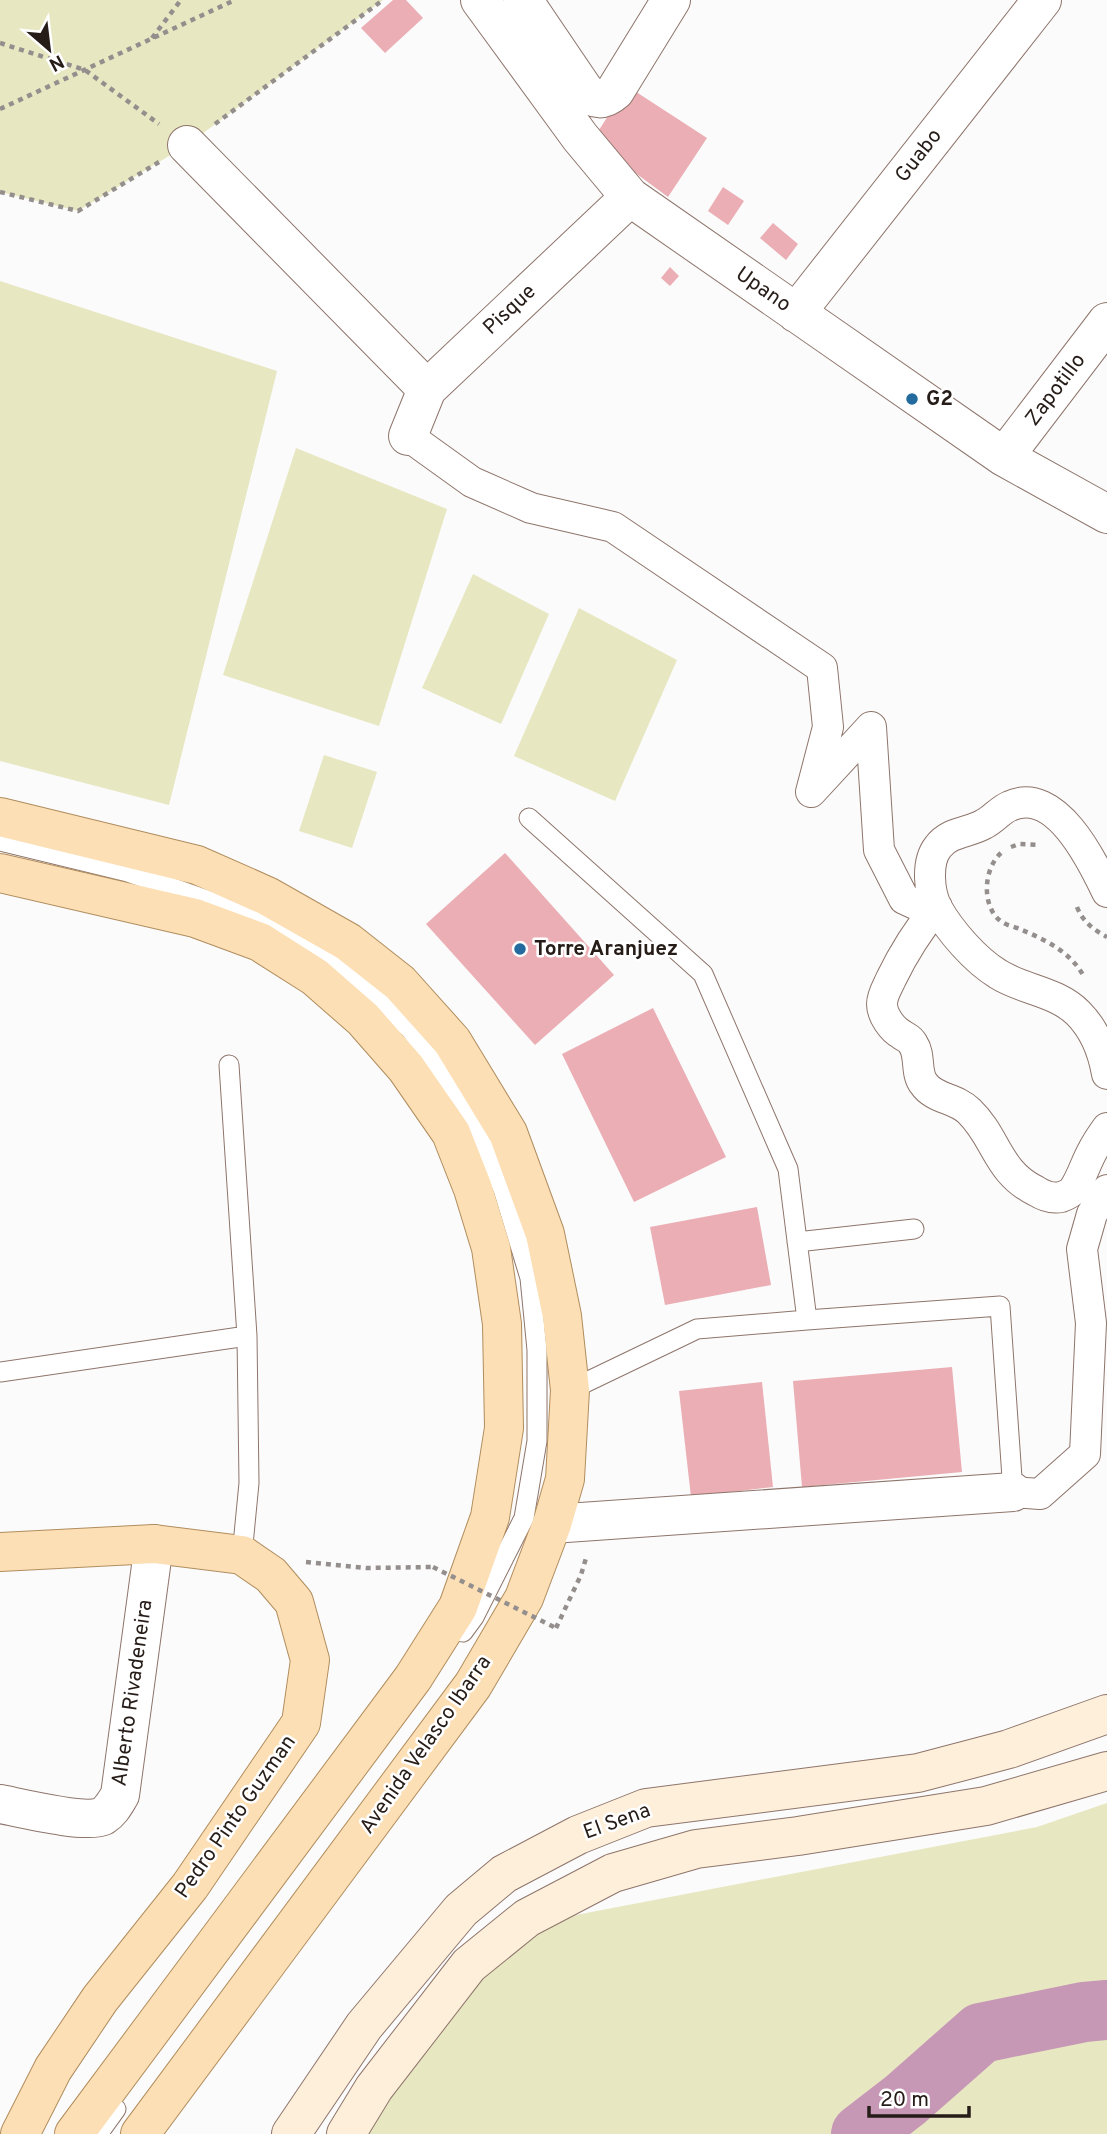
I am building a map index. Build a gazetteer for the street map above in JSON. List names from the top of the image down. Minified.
{"streets":{"main road":["Avenida Velasco Ibarra","Pedro Pinto Guzman","El Sena"],"street":["Guabo","Upano","Pisque","Zapotillo","Alberto Rivadeneira"]},"crossings":[["Guabo","Upano"],["Upano","Pisque"],["Upano","Zapotillo"],["Alberto Rivadeneira","Pedro Pinto Guzman"]],"places":["G2","Torre Aranjuez"],"scale_bar":"20 m","north":"bottom right"}
